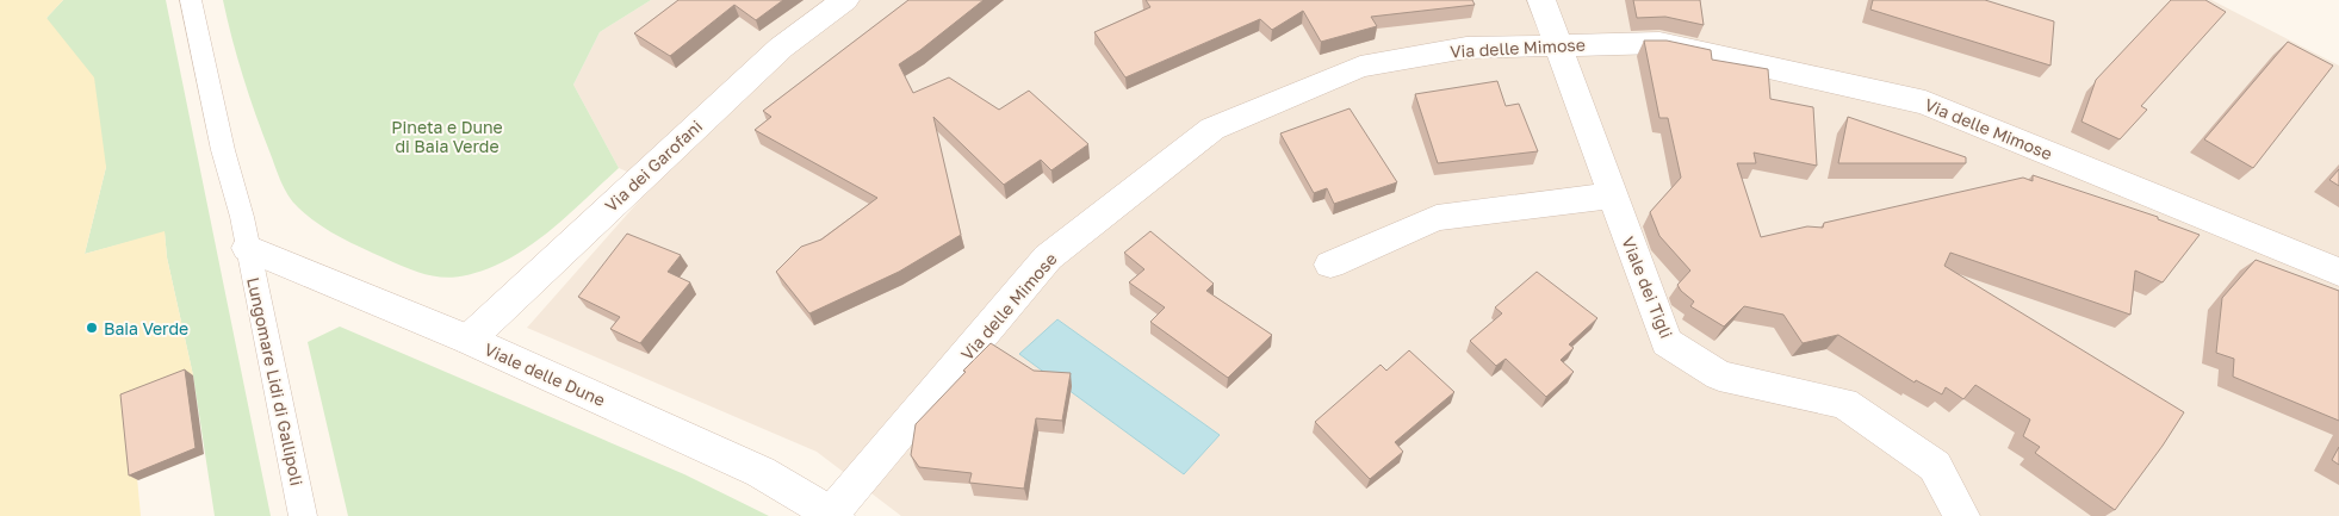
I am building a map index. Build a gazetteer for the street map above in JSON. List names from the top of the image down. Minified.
{"streets":{"street":["Via delle Mimose","Via dei Garofani","Viale dei Tigli","Viale delle Dune","Lungomare Lidi di Gallipoli"]},"crossings":[["Via delle Mimose","Viale dei Tigli"],["Via delle Mimose","Viale delle Dune"],["Via dei Garofani","Viale delle Dune"],["Viale delle Dune","Lungomare Lidi di Gallipoli"]],"parks":["Pineta e Dune di Baia Verde"],"places":["Baia Verde"]}
